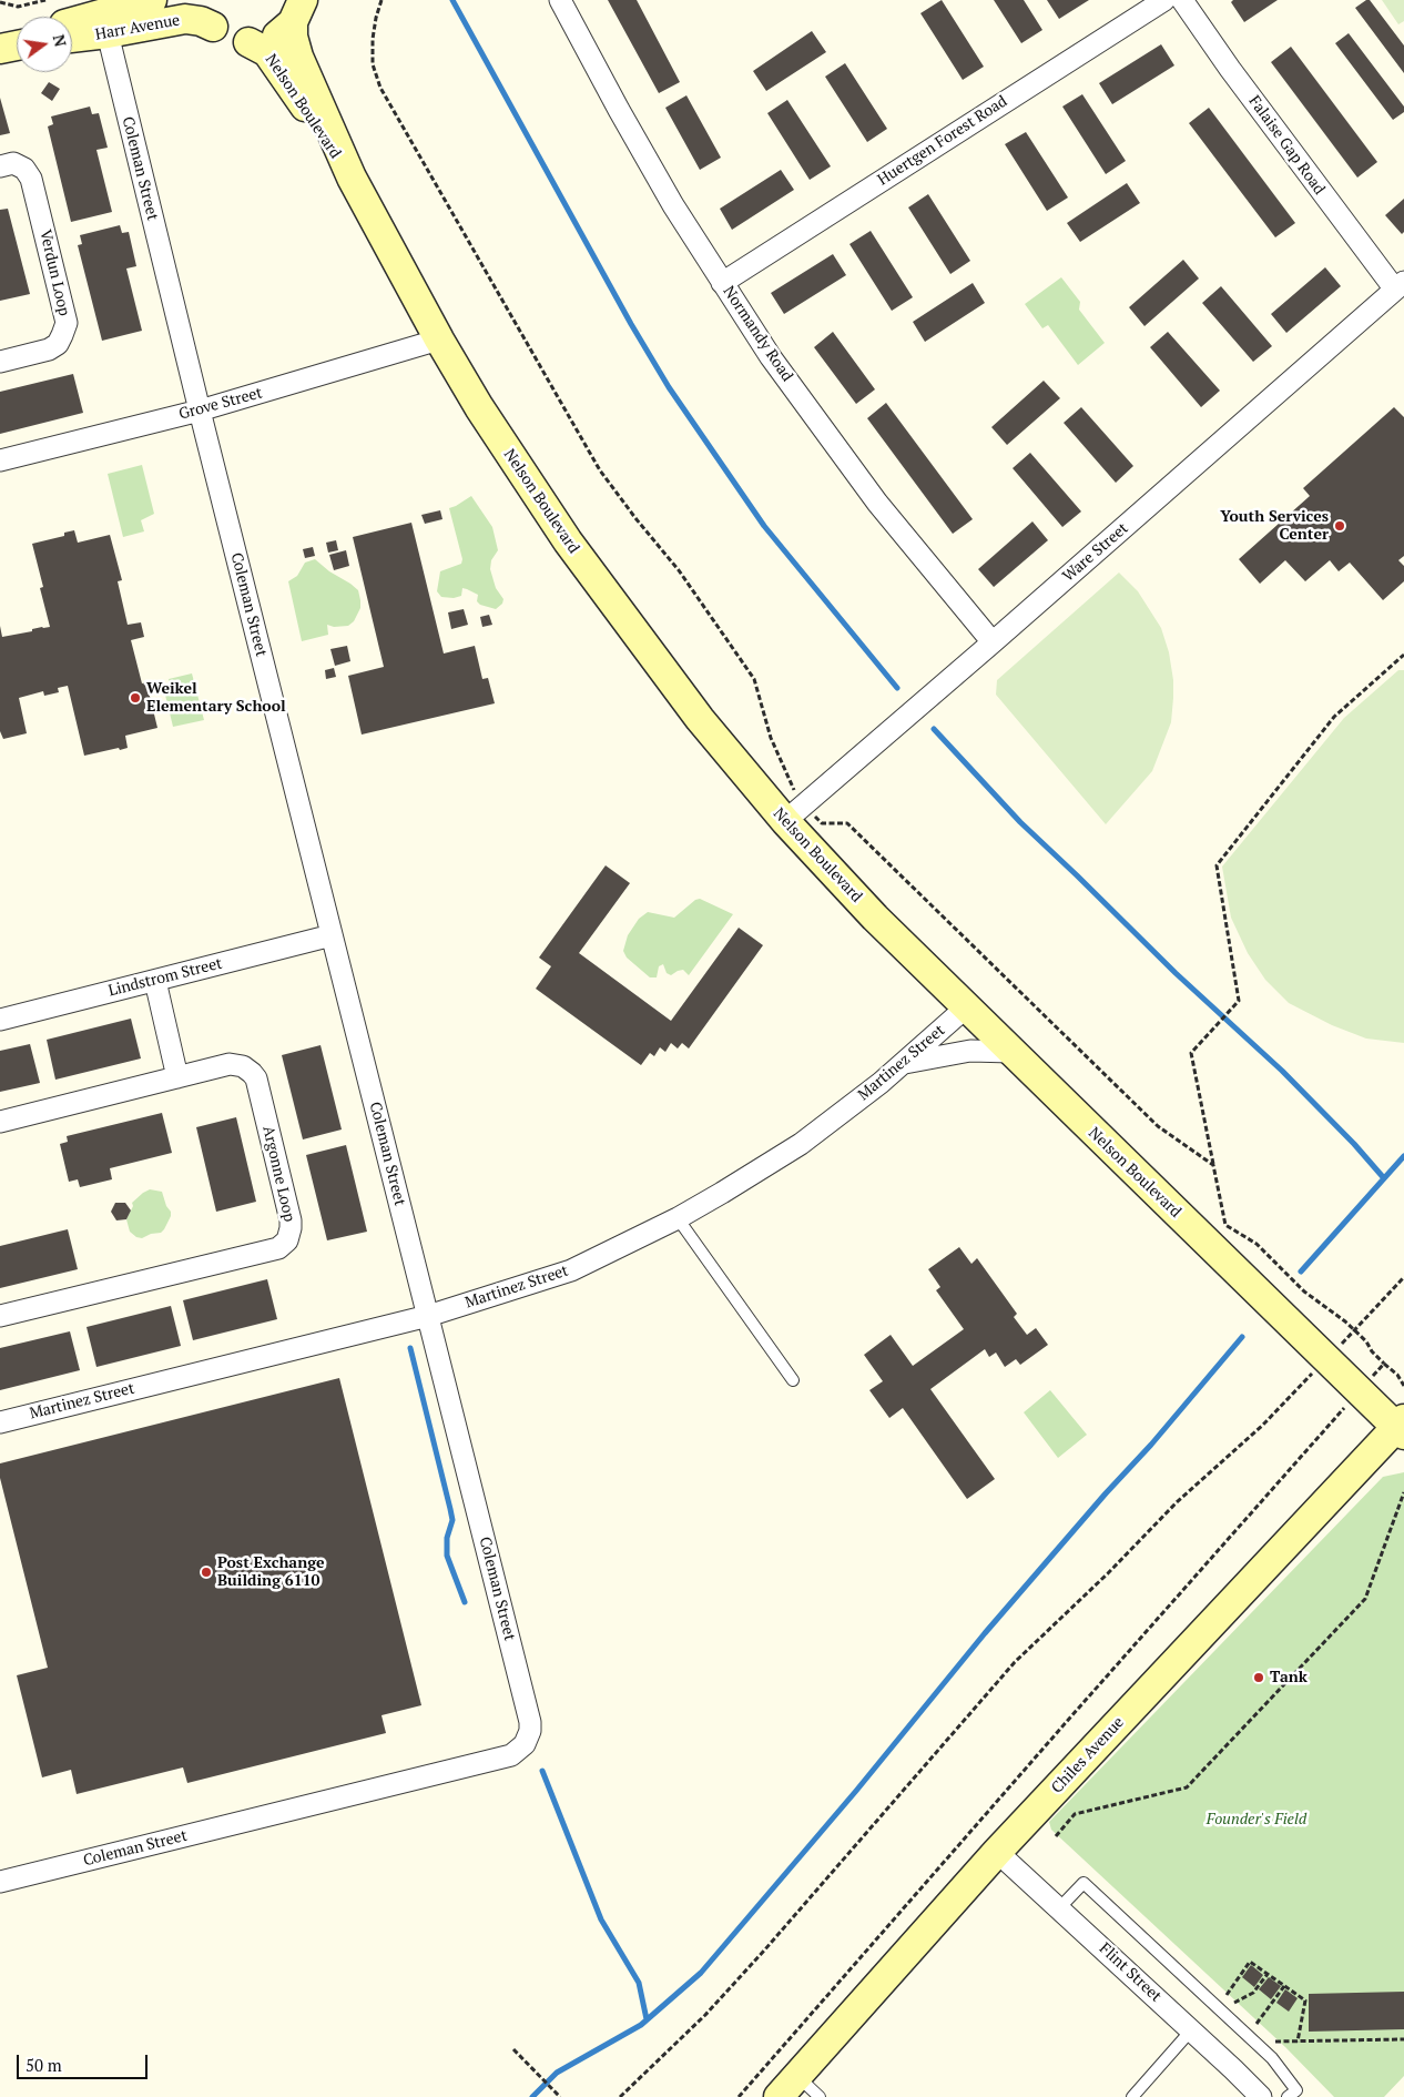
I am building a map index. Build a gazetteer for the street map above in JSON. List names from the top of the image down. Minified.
{"streets":{"street":["Harr Avenue","Nelson Boulevard","Huertgen Forest Road","Falaise Gap Road","Coleman Street","Verdun Loop","Normandy Road","Grove Street","Ware Street","Lindstrom Street","Martinez Street","Argonne Loop","Chiles Avenue","Flint Street"]},"crossings":[["Harr Avenue","Nelson Boulevard"],["Harr Avenue","Coleman Street"],["Nelson Boulevard","Grove Street"],["Nelson Boulevard","Ware Street"],["Nelson Boulevard","Martinez Street"],["Nelson Boulevard","Chiles Avenue"],["Huertgen Forest Road","Normandy Road"],["Falaise Gap Road","Ware Street"],["Coleman Street","Grove Street"],["Coleman Street","Lindstrom Street"],["Coleman Street","Martinez Street"],["Normandy Road","Ware Street"],["Chiles Avenue","Flint Street"]],"parks":["Founder's Field"],"places":["Youth Services Center","Weikel Elementary School","Post Exchange Building 6110","Tank"],"scale_bar":"50 m","north":"right"}
